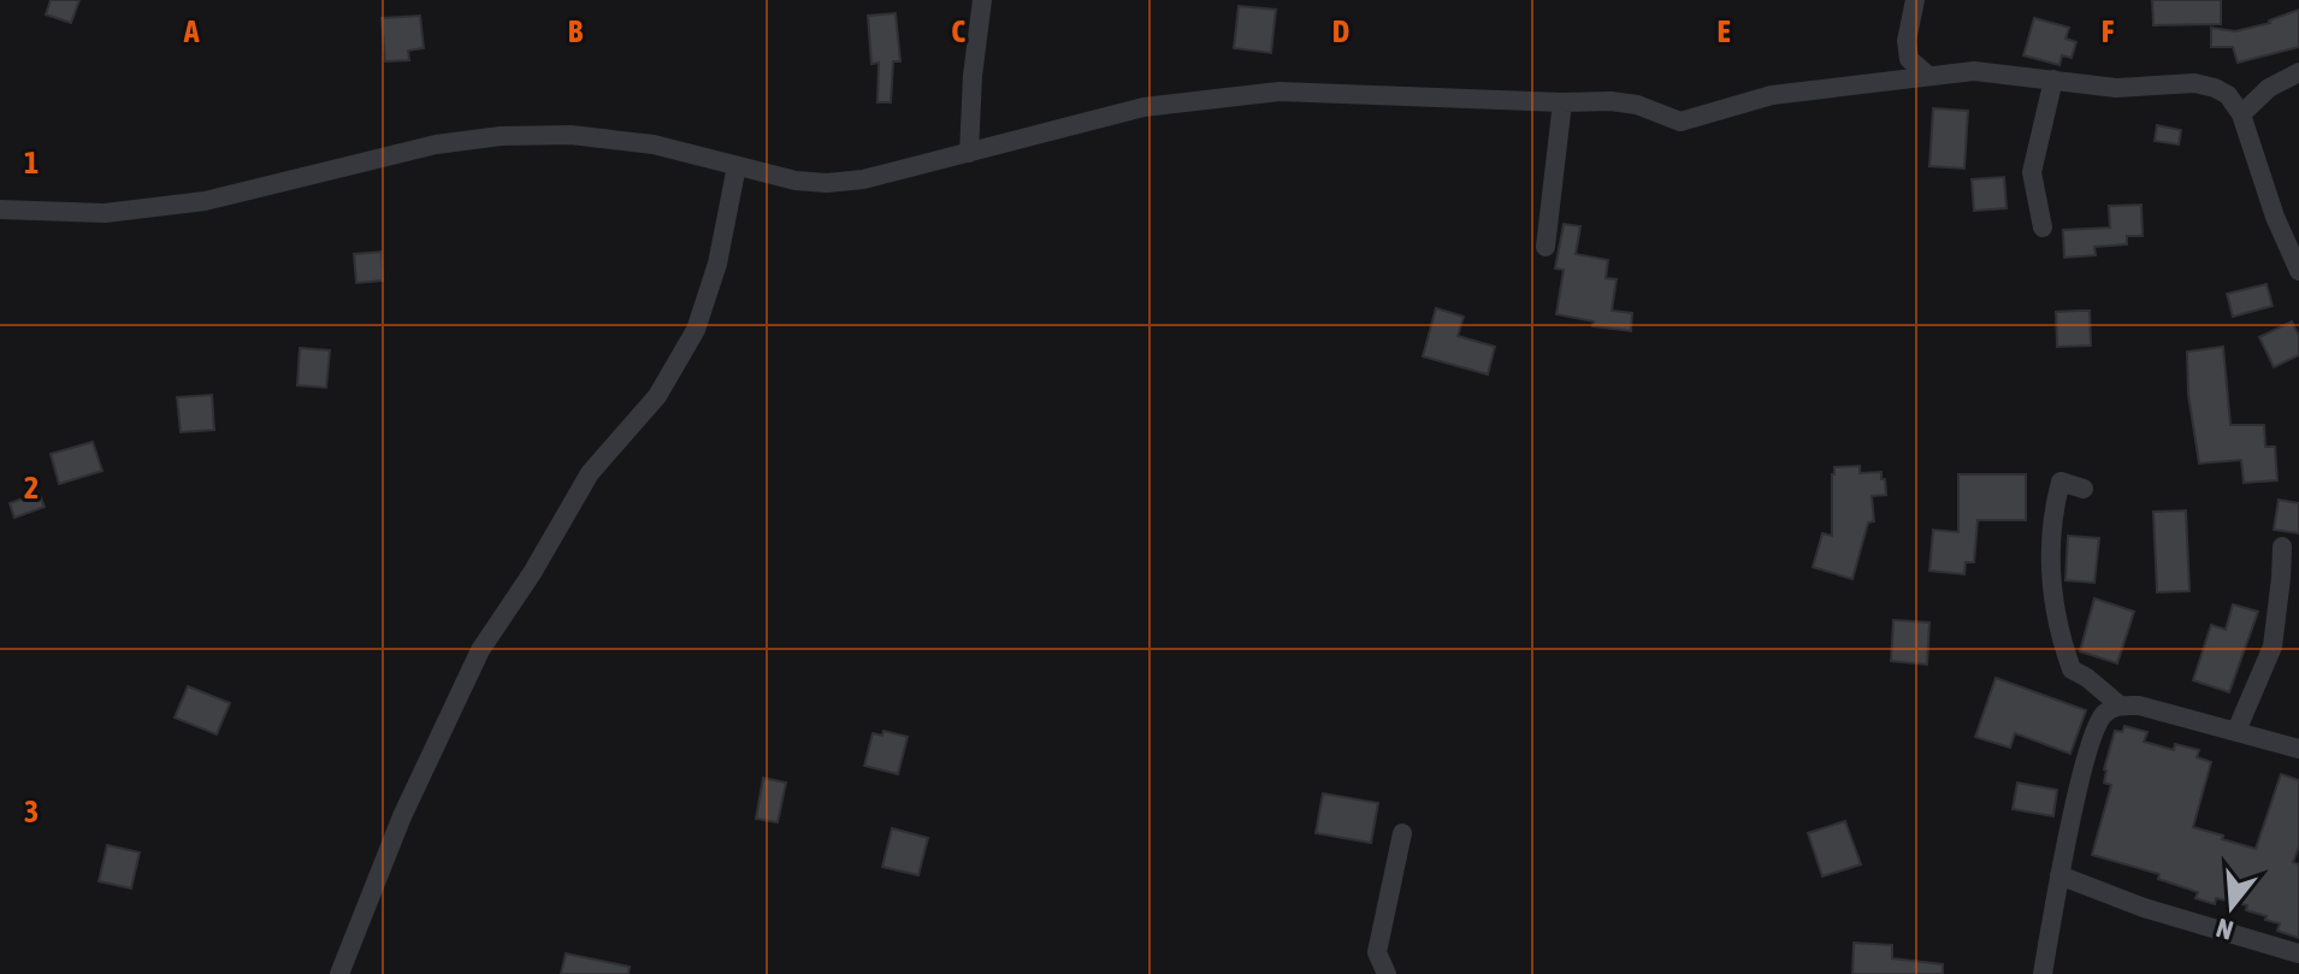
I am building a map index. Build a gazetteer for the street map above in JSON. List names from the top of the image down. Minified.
{"north":"bottom","grid":{"columns":["A","B","C","D","E","F"],"rows":["1","2","3"]}}
